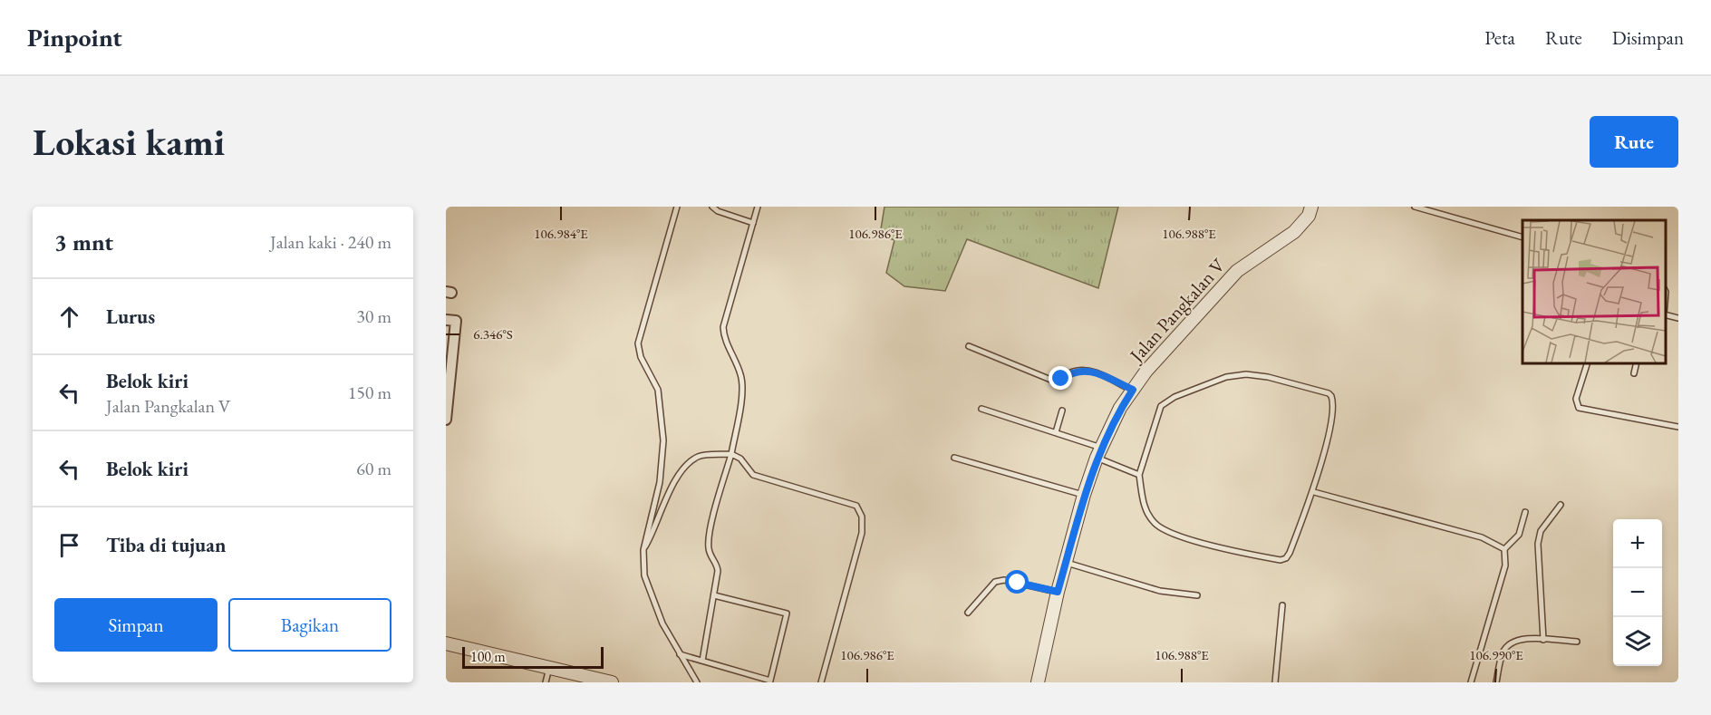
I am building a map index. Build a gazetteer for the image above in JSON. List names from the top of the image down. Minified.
{"streets":{"street":["Jalan Pangkalan V"]},"scale_bar":"100 m","page":{"header":"Pinpoint","nav":["Peta","Rute","Disimpan"],"buttons":["Rute",["Simpan","Bagikan"]],"title":"Lokasi kami","heading":["3 mnt","Jalan kaki · 240 m"],"list":[["Lurus","30 m"],["Belok kiri","Jalan Pangkalan V","150 m"],["Belok kiri","60 m"],"Tiba di tujuan"],"map_buttons":["+","−"],"scale":"100 m"},"coordinates":["106.984°E","106.986°E","106.988°E","6.346°S","106.990°E"]}
